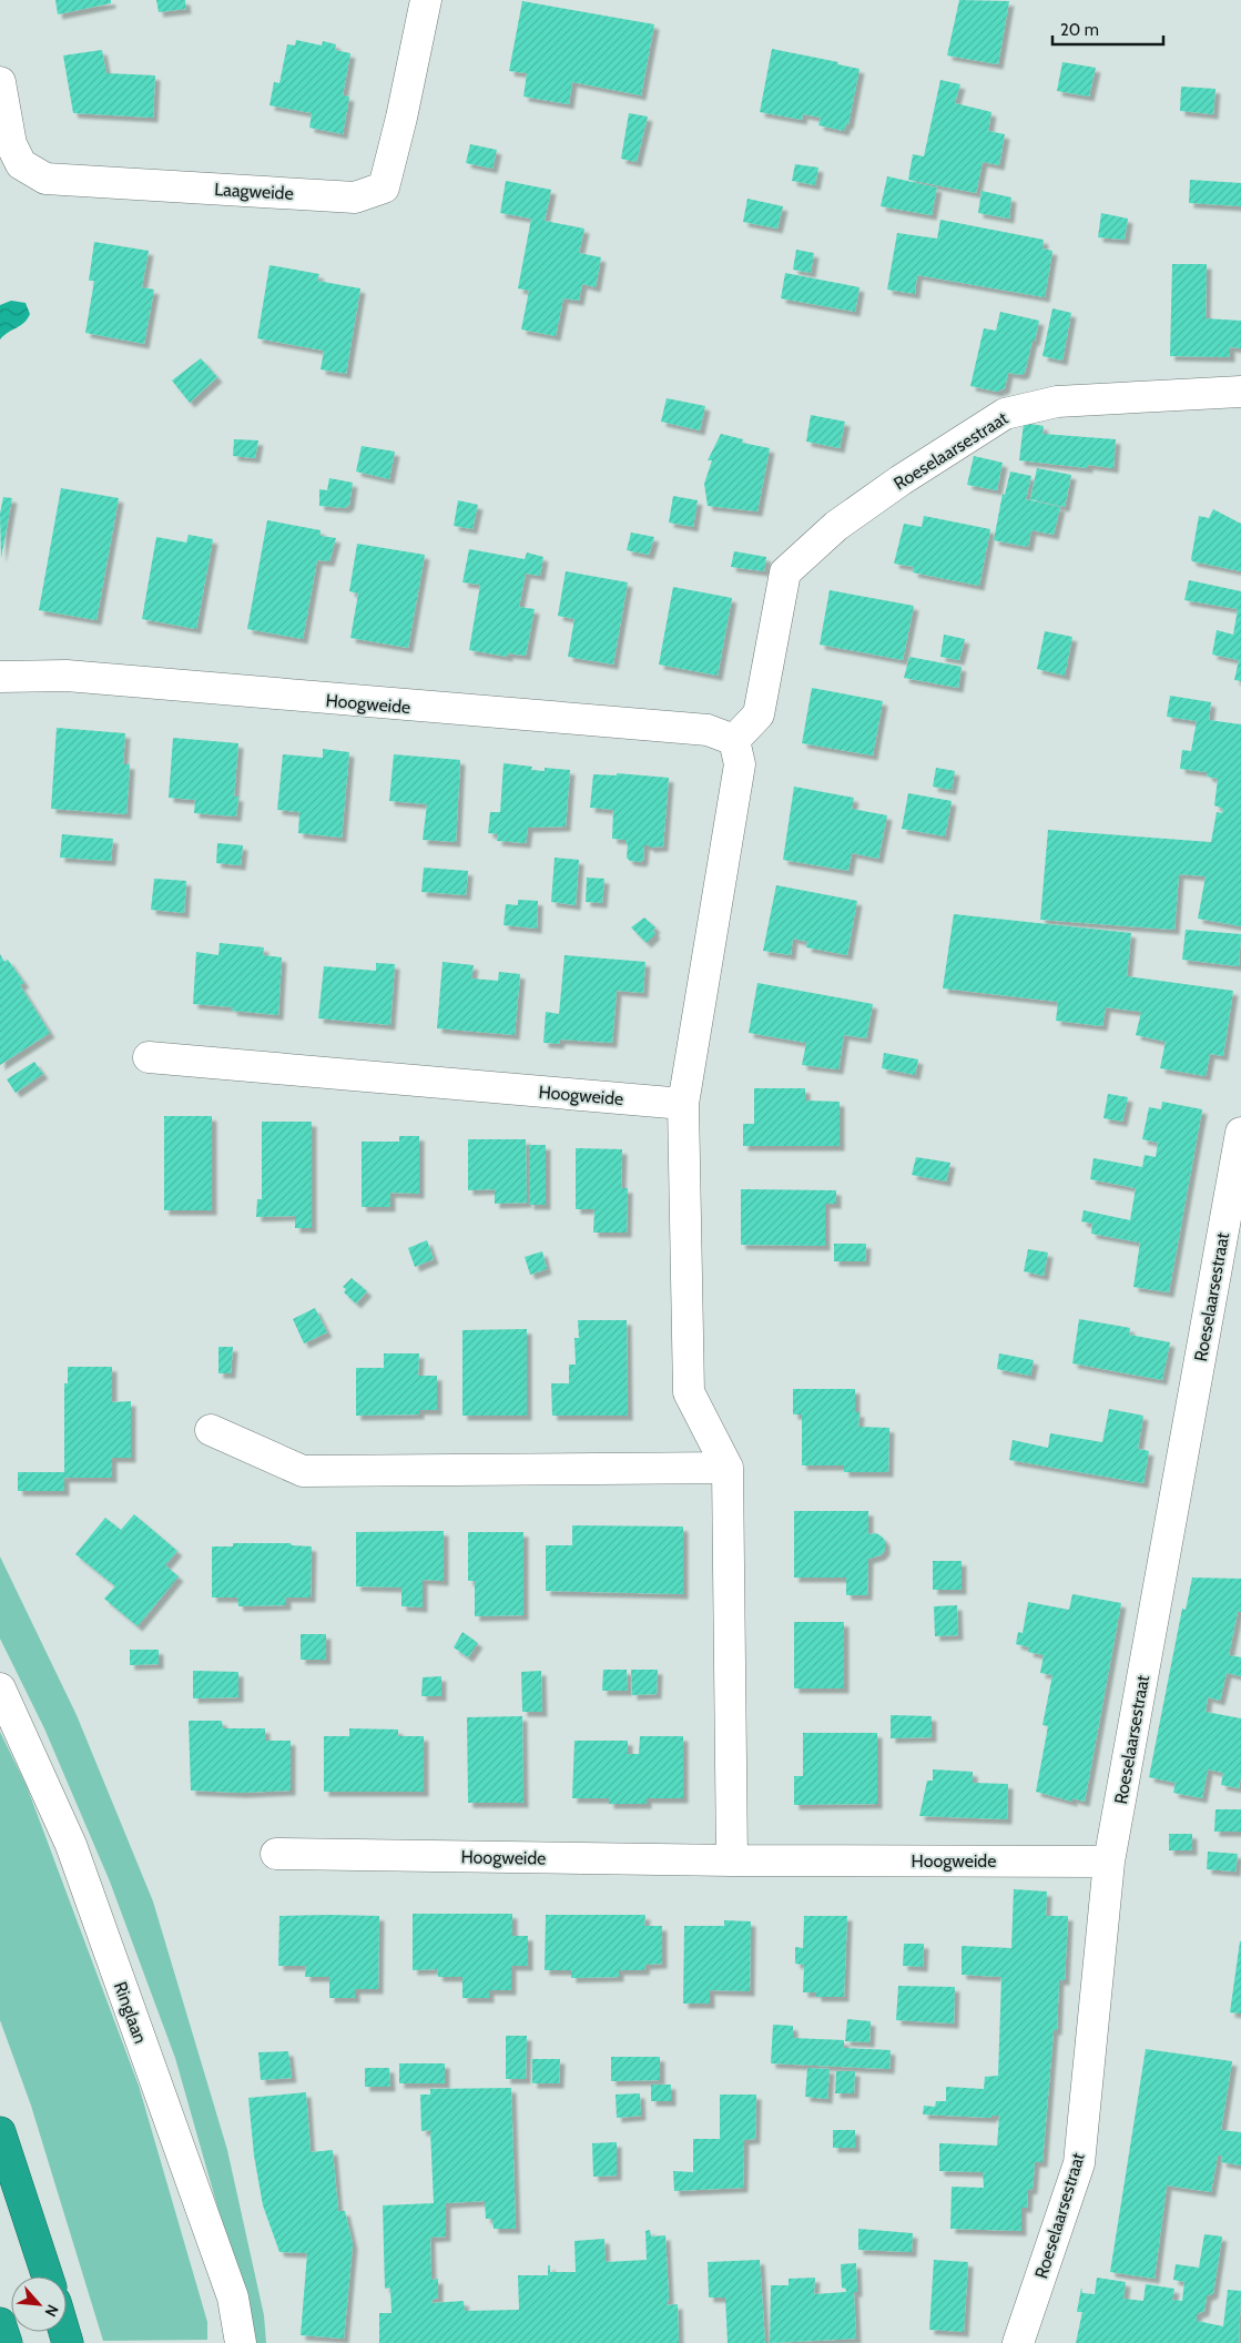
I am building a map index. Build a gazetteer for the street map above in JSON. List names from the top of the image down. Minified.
{"streets":{"street":["Laagweide","Roeselaarsestraat","Hoogweide","Ringlaan"]},"crossings":[["Roeselaarsestraat","Hoogweide"]],"scale_bar":"20 m","north":"bottom right"}
